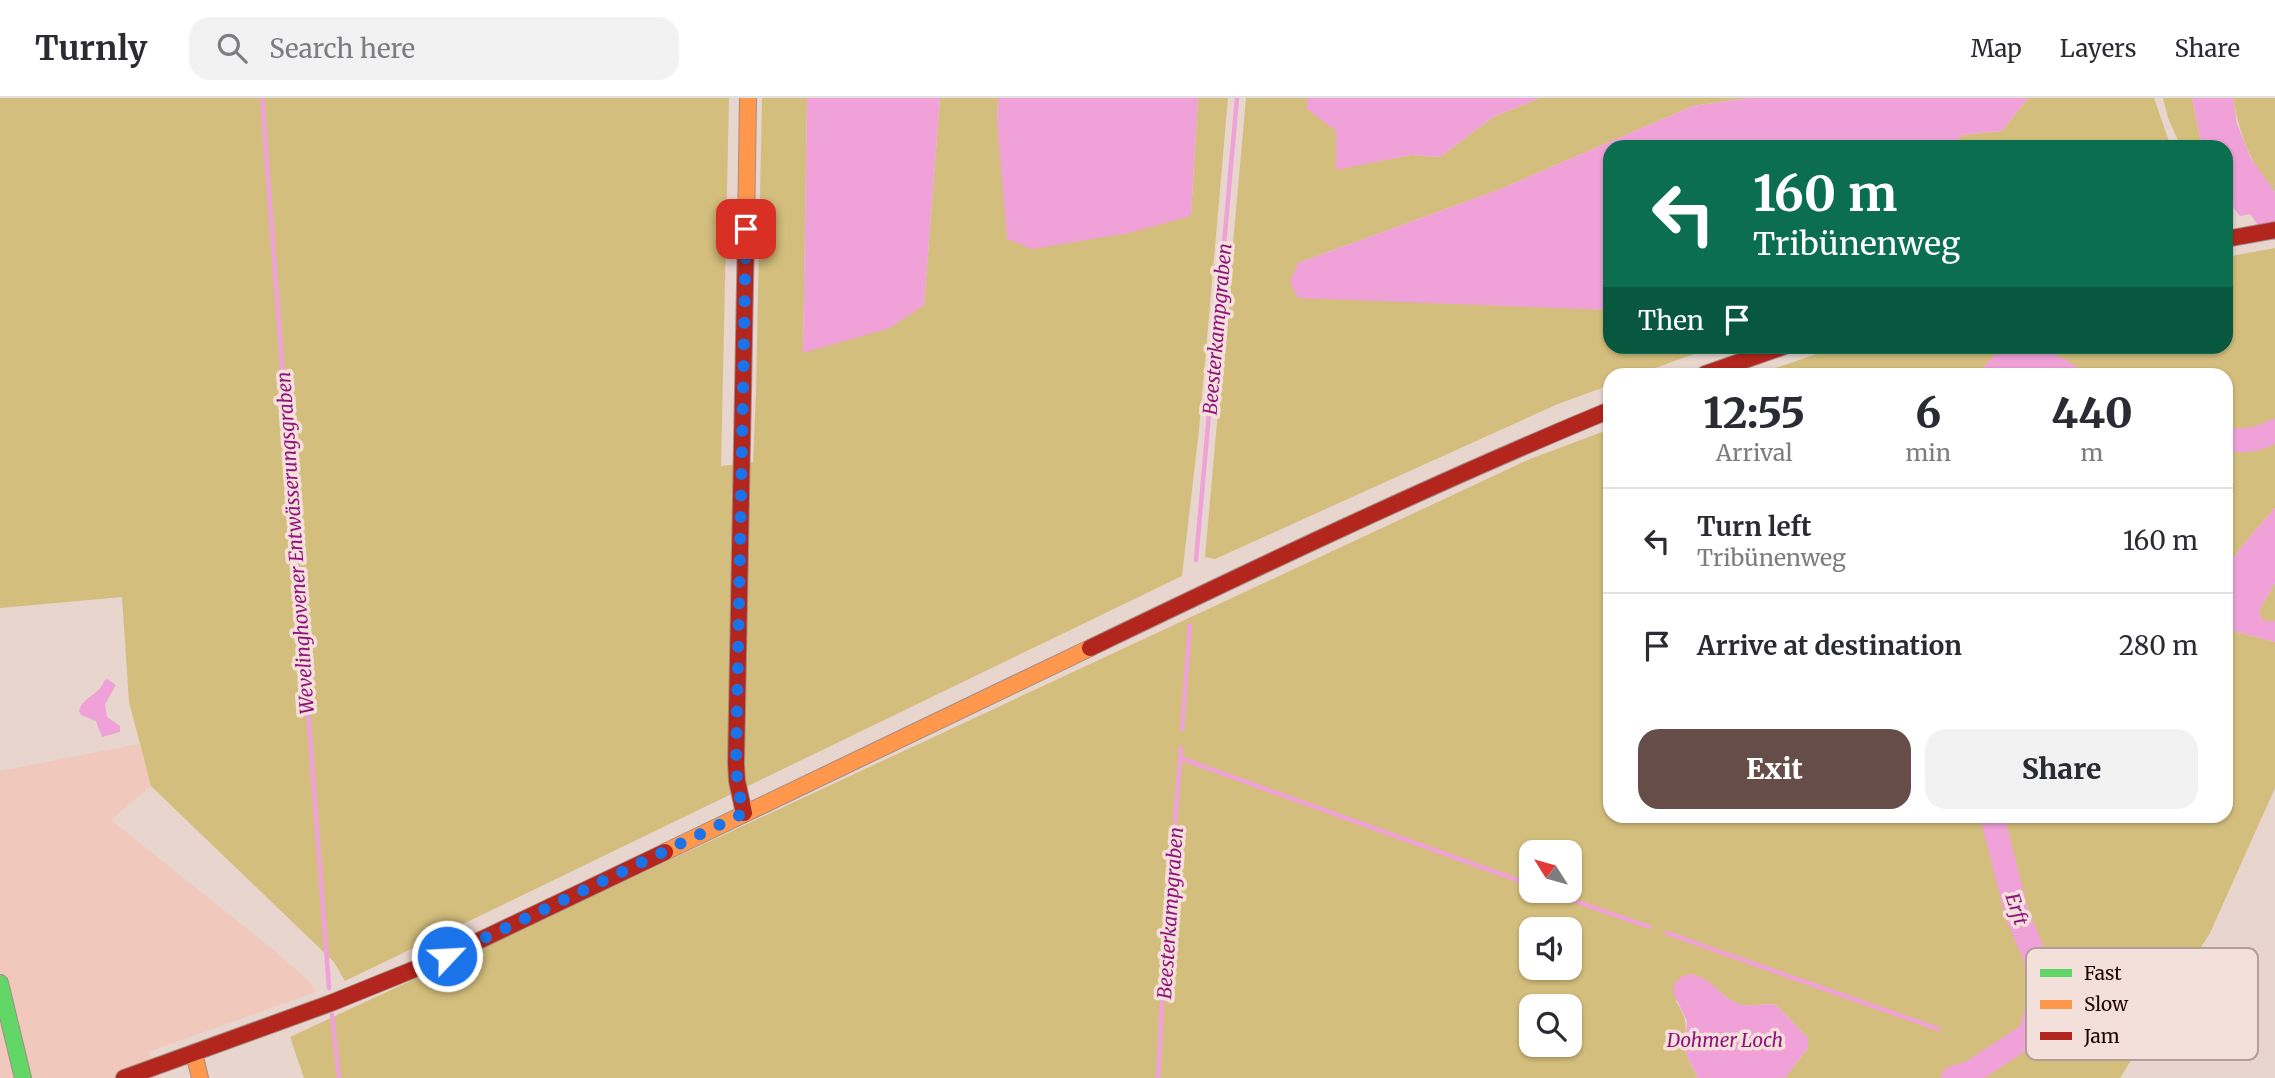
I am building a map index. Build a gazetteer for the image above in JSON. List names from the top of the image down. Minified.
{"water":["Beesterkampgraben","Wevelinghovener Entwässerungsgraben","Erft","Dohmer Loch"],"legend":["Fast","Slow","Jam"],"north":"top left","page":{"header":"Turnly","search":"Search here","nav":["Map","Layers","Share"],"turn":["160 m","Tribünenweg"],"then":"Then","eta":["12:55","Arrival","6","min","440","m"],"list":[{"name":"Turn left","note":"Tribünenweg","value":"160 m"},{"name":"Arrive at destination","value":"280 m"}],"buttons":["Exit","Share"]}}
